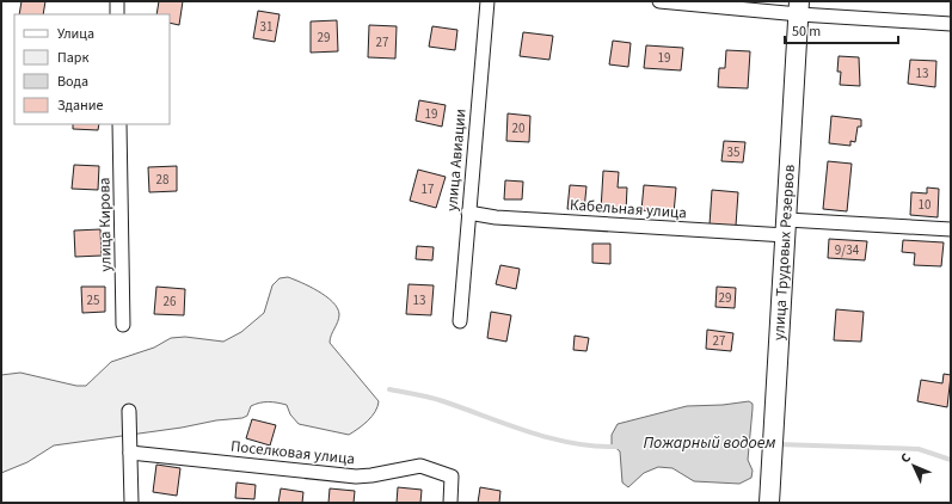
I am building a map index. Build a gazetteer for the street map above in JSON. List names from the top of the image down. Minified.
{"streets":{"main road":["улица Трудовых Резервов"],"street":["улица Авиации","Кабельная улица","улица Кирова","Поселковая улица"]},"crossings":[["улица Авиации","Кабельная улица"],["Кабельная улица","улица Трудовых Резервов"]],"water":["Пожарный водоем"],"house_numbers":["31","29","27","19","13","19","20","35","28","17","10","9/34","29","25","13","26","27"],"legend":["Улица","Парк","Вода","Здание"],"scale_bar":"50 m","north":"top left"}
